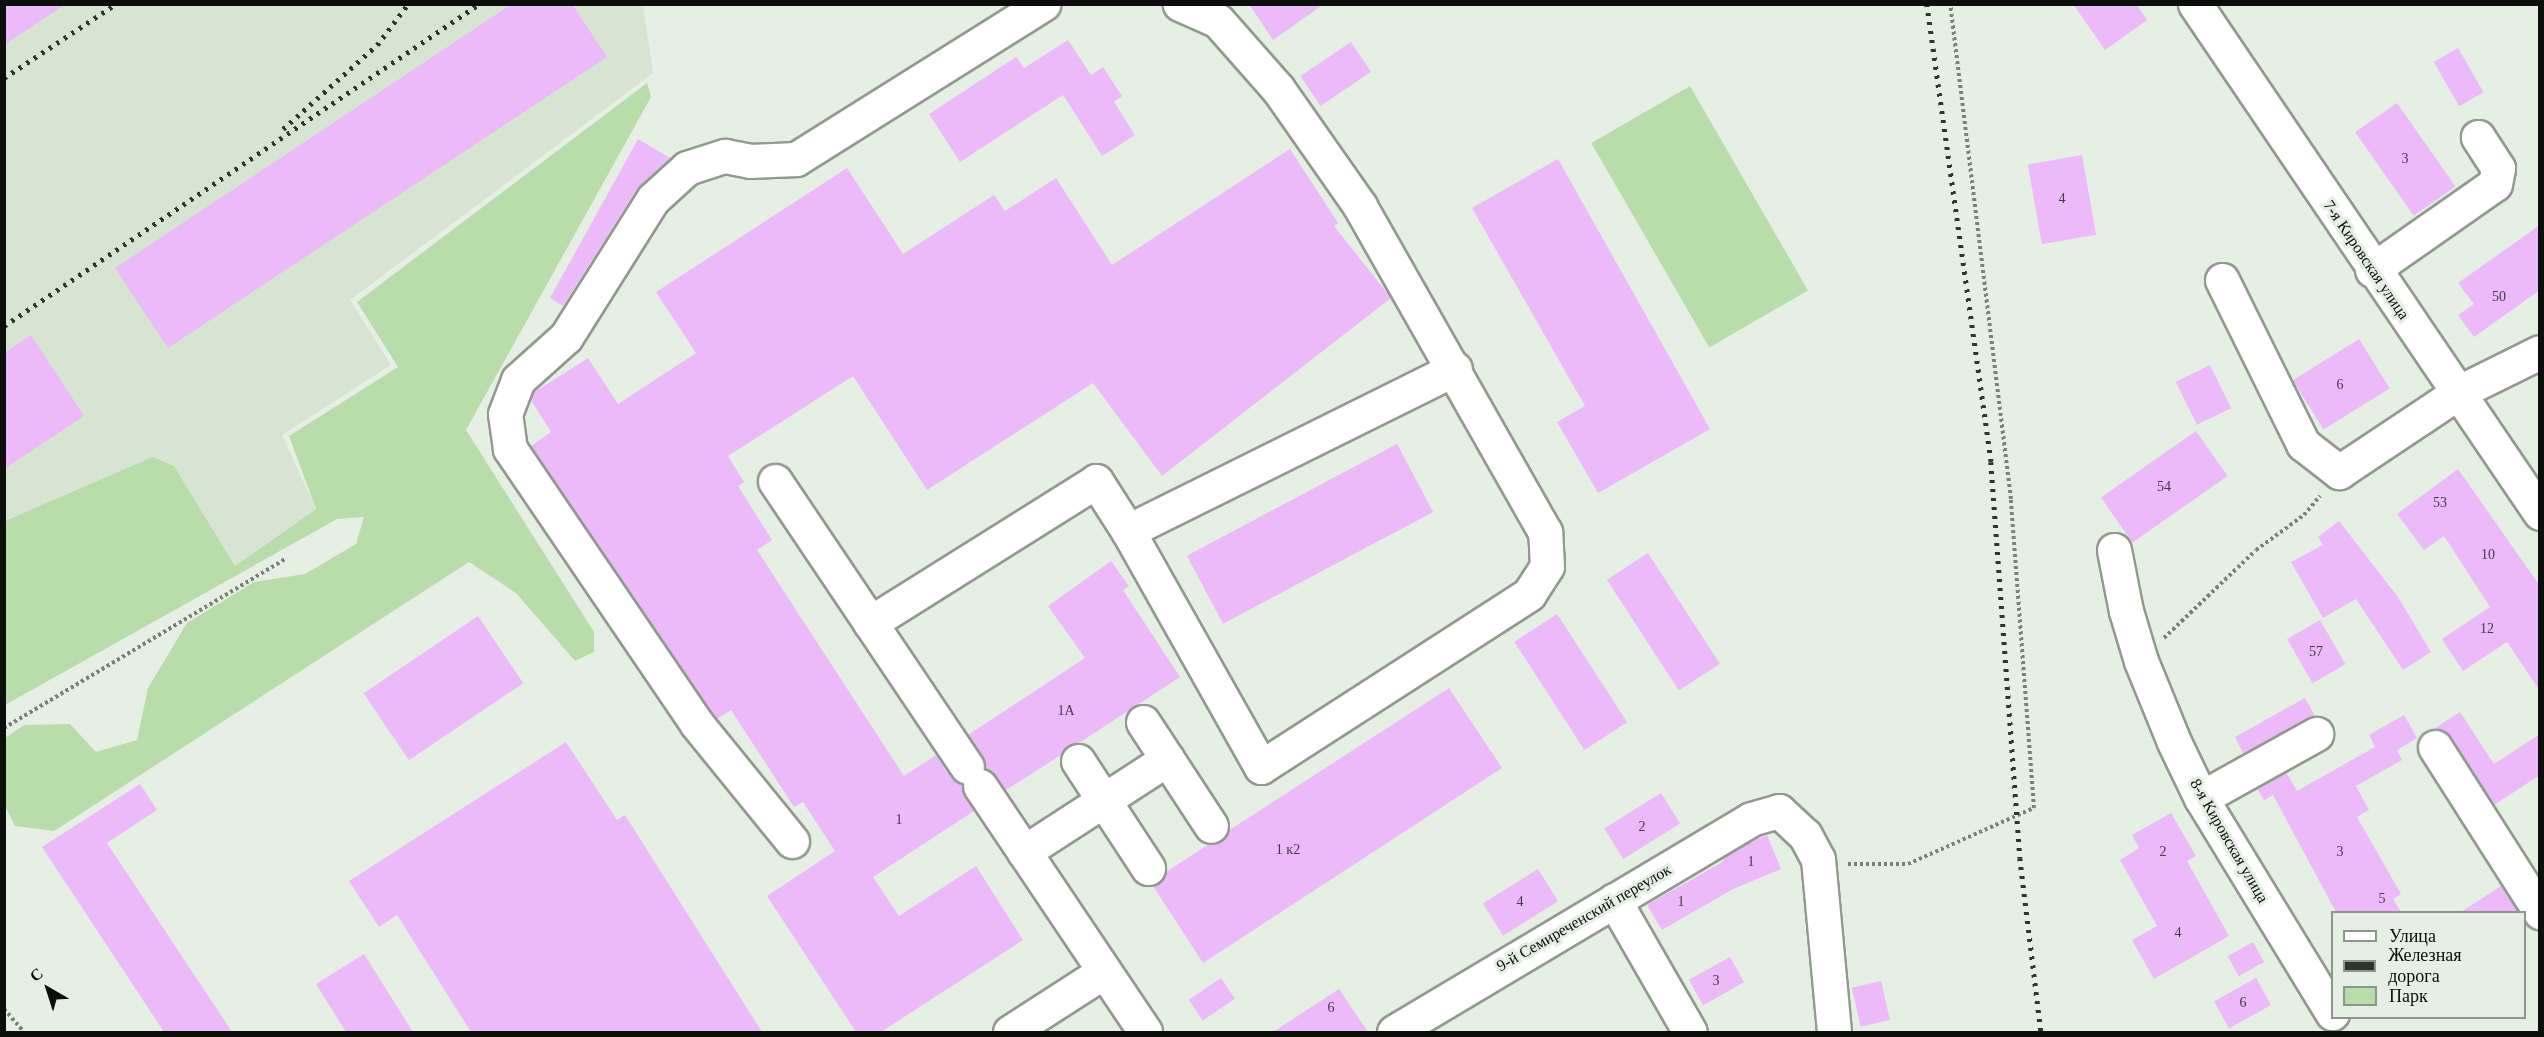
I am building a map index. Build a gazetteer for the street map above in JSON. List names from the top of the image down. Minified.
{"streets":{"street":["7-я Кировская улица","8-я Кировская улица","9-й Семиреченский переулок"]},"house_numbers":["3","4","50","6","54","53","10","12","57","1А","1","2","1 к2","2","3","1","5","4","1","4","3","6","6"],"legend":["Улица","Железная дорога","Парк"],"north":"top left"}
